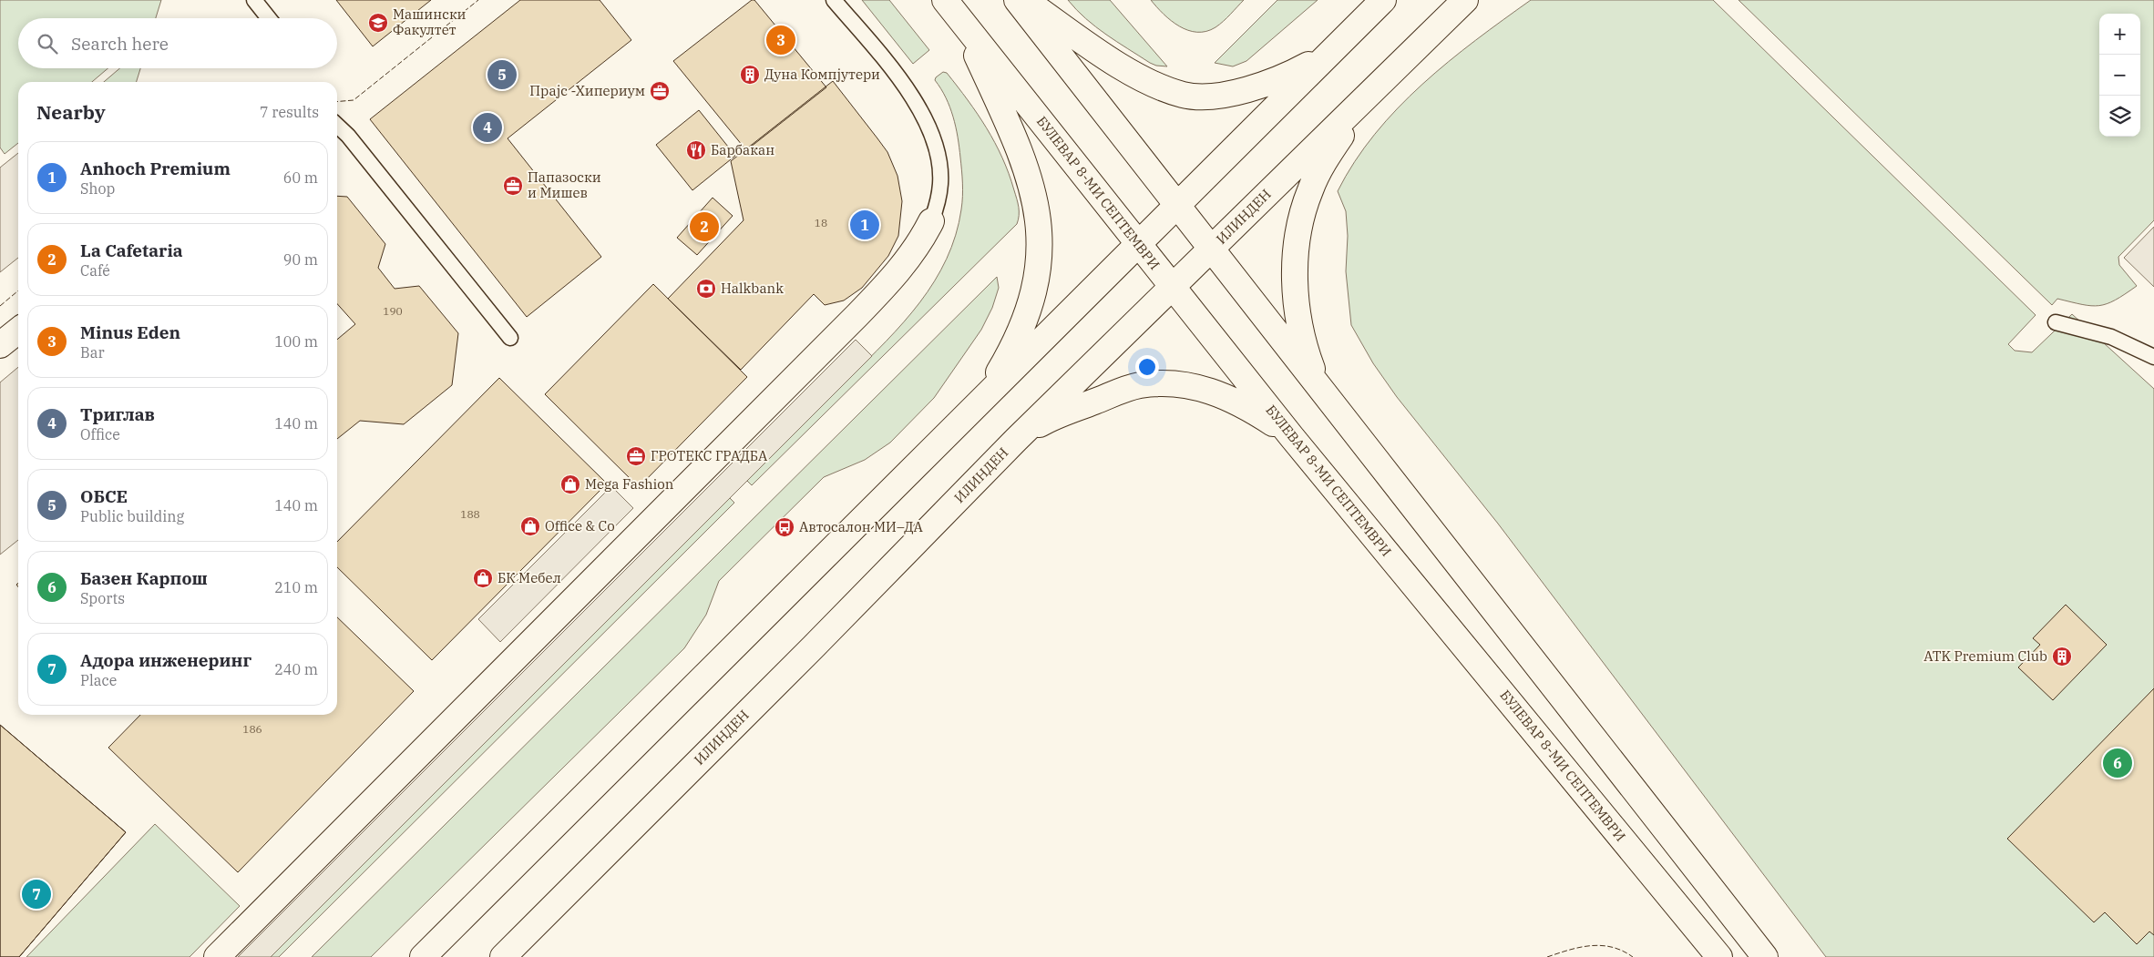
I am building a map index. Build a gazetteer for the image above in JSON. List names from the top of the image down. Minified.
{"streets":{"street":["БУЛЕВАР 8-МИ СЕПТЕМВРИ","ИЛИНДЕН"]},"crossings":[["БУЛЕВАР 8-МИ СЕПТЕМВРИ","ИЛИНДЕН"]],"places":{"school or university":["Машински Факултет"],"building":["Дуна Компјутери","ATK Premium Club"],"office":["Прајс -Хипериум","Папазоски и Мишев","ГРОТЕКС ГРАДБА"],"restaurant":["Барбакан"],"bank":["Halkbank"],"shop":["Mega Fashion","Office & Co","БК Мебел"],"bus stop":["Автосалон МИ–ДА"]},"house_numbers":["18","190","188","186"],"page":{"map_buttons":["+","−"],"search":"Search here","pins":["3","5","4","1","2","6","7"],"heading":["Nearby","7 results"],"list":[{"mark":"1","name":"Anhoch Premium","note":"Shop","value":"60 m"},{"mark":"2","name":"La Cafetaria","note":"Café","value":"90 m"},{"mark":"3","name":"Minus Eden","note":"Bar","value":"100 m"},{"mark":"4","name":"Триглав","note":"Office","value":"140 m"},{"mark":"5","name":"ОБСЕ","note":"Public building","value":"140 m"},{"mark":"6","name":"Базен Карпош","note":"Sports","value":"210 m"},{"mark":"7","name":"Адора инженеринг","note":"Place","value":"240 m"}]}}
